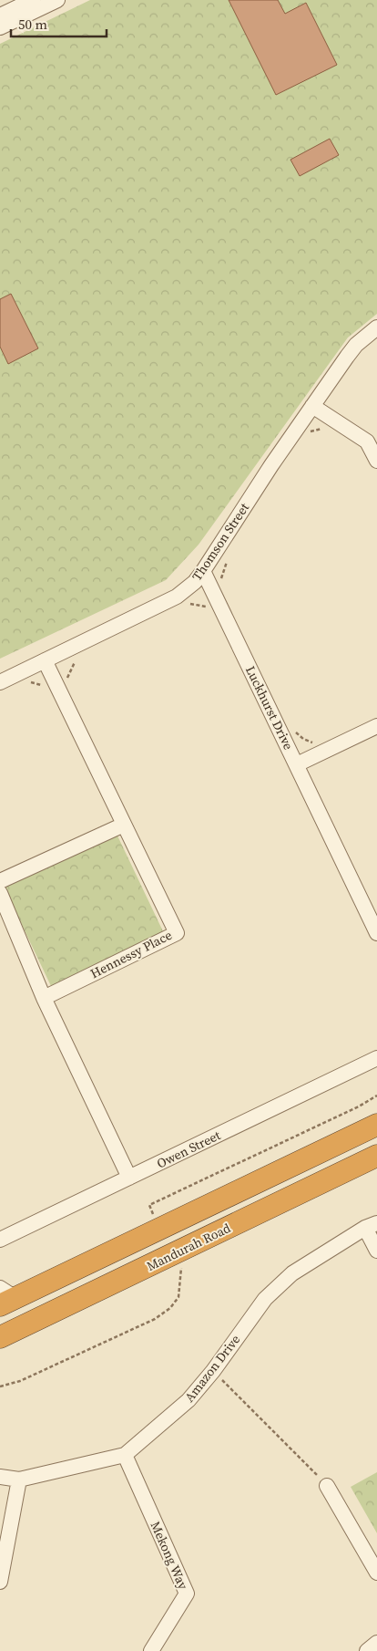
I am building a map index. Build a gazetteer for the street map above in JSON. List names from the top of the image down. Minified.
{"streets":{"highway":["Mandurah Road"],"street":["Thomson Street","Luckhurst Drive","Hennessy Place","Owen Street","Amazon Drive","Mekong Way"]},"crossings":[["Thomson Street","Luckhurst Drive"],["Thomson Street","Hennessy Place"],["Amazon Drive","Mekong Way"]],"scale_bar":"50 m"}
